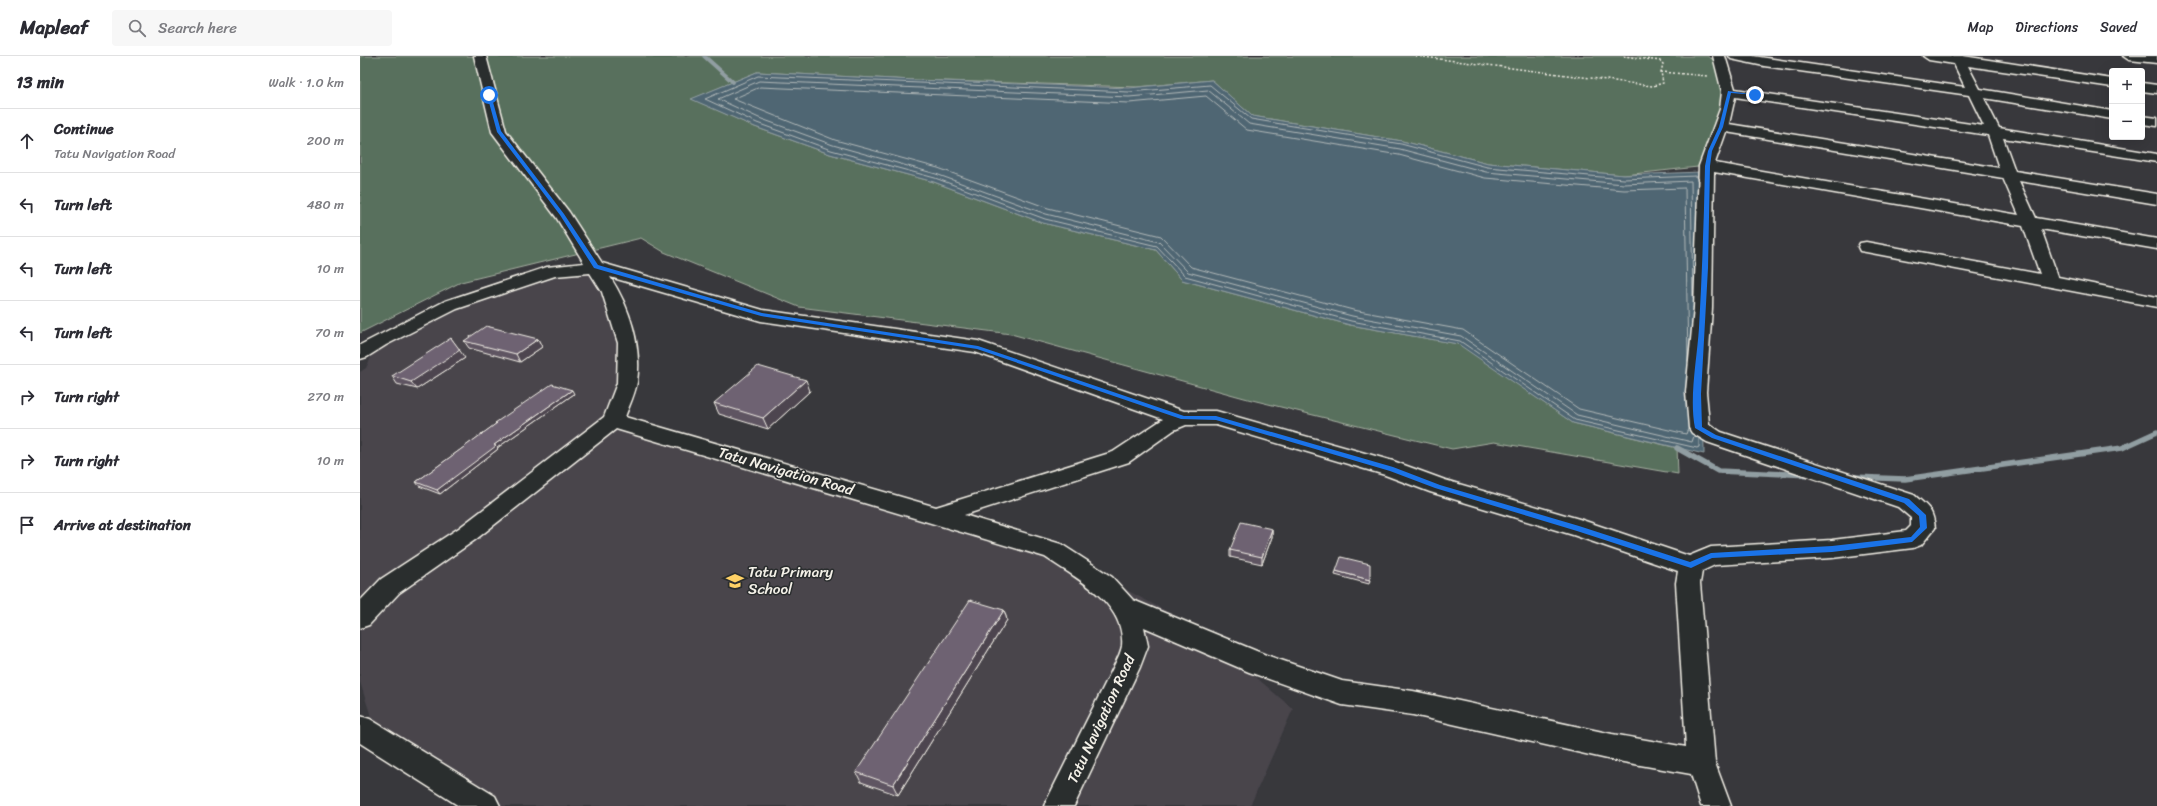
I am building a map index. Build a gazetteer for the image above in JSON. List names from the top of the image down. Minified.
{"streets":{"street":["Tatu Navigation Road"]},"places":{"school or university":["Tatu Primary School"]},"page":{"header":"Mapleaf","search":"Search here","nav":["Map","Directions","Saved"],"heading":["13 min","Walk · 1.0 km"],"map_buttons":["+","−"],"list":[["Continue","Tatu Navigation Road","200 m"],["Turn left","480 m"],["Turn left","10 m"],["Turn left","70 m"],["Turn right","270 m"],["Turn right","10 m"],"Arrive at destination"]}}
